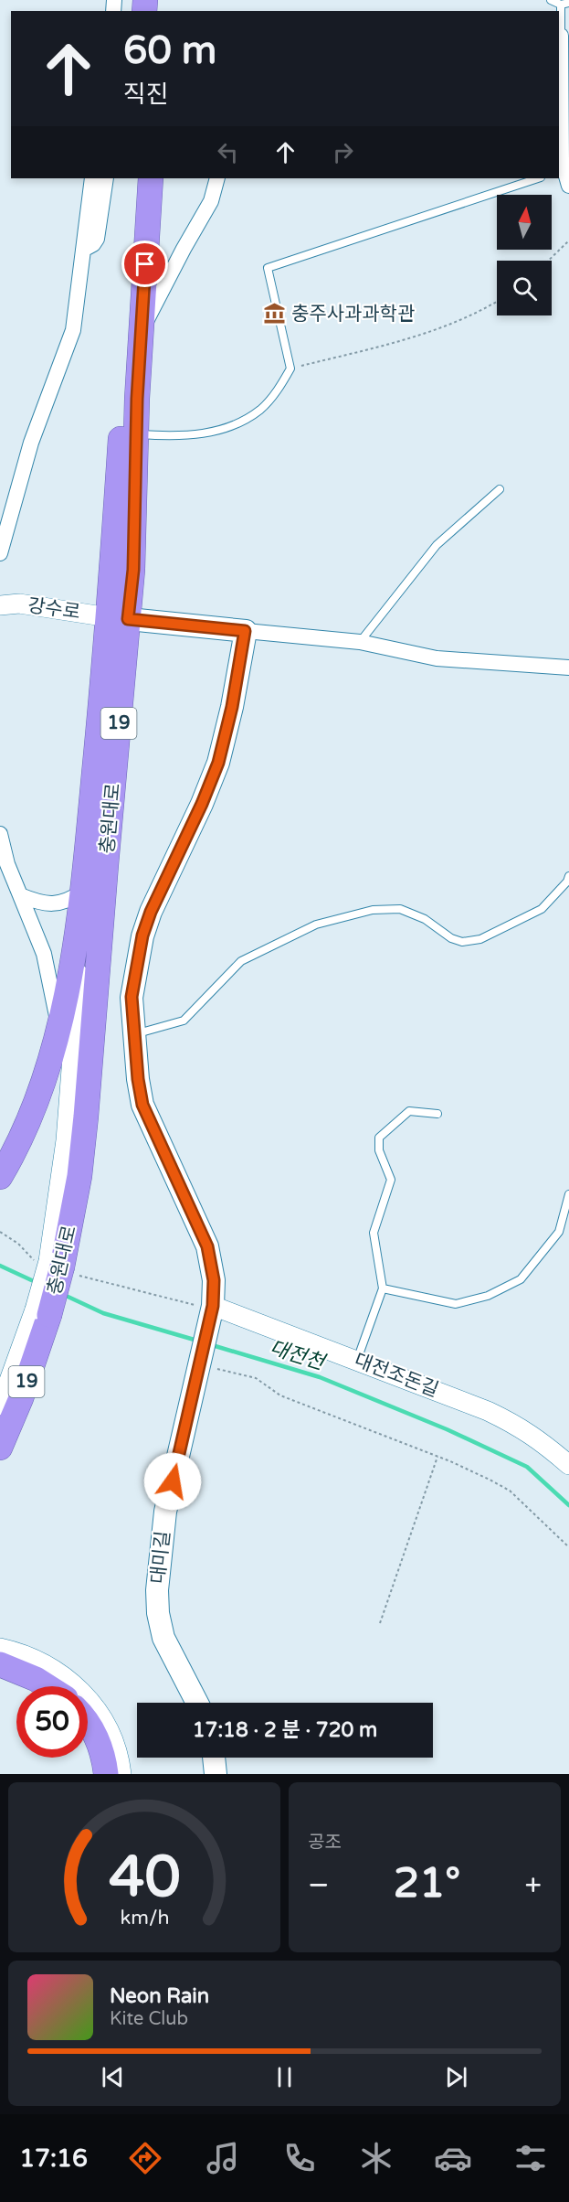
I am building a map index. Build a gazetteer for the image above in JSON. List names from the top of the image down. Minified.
{"streets":{"highway":["19","충원대로"],"main road":["대미길"],"street":["강수로","대전조돈길"]},"crossings":[["강수로","충원대로"],["대전조돈길","대미길"]],"water":["대전천"],"places":{"museum":["충주사과과학관"]},"north":"top","page":{"turn":["60 m","직진"],"limit":"50","trip":"17:18 · 2 분 · 720 m","tile":"공조","heat":["−","21°","+"],"song":["Neon Rain","Kite Club"],"tabs":"17:16","gauge":["40","km/h"]}}
